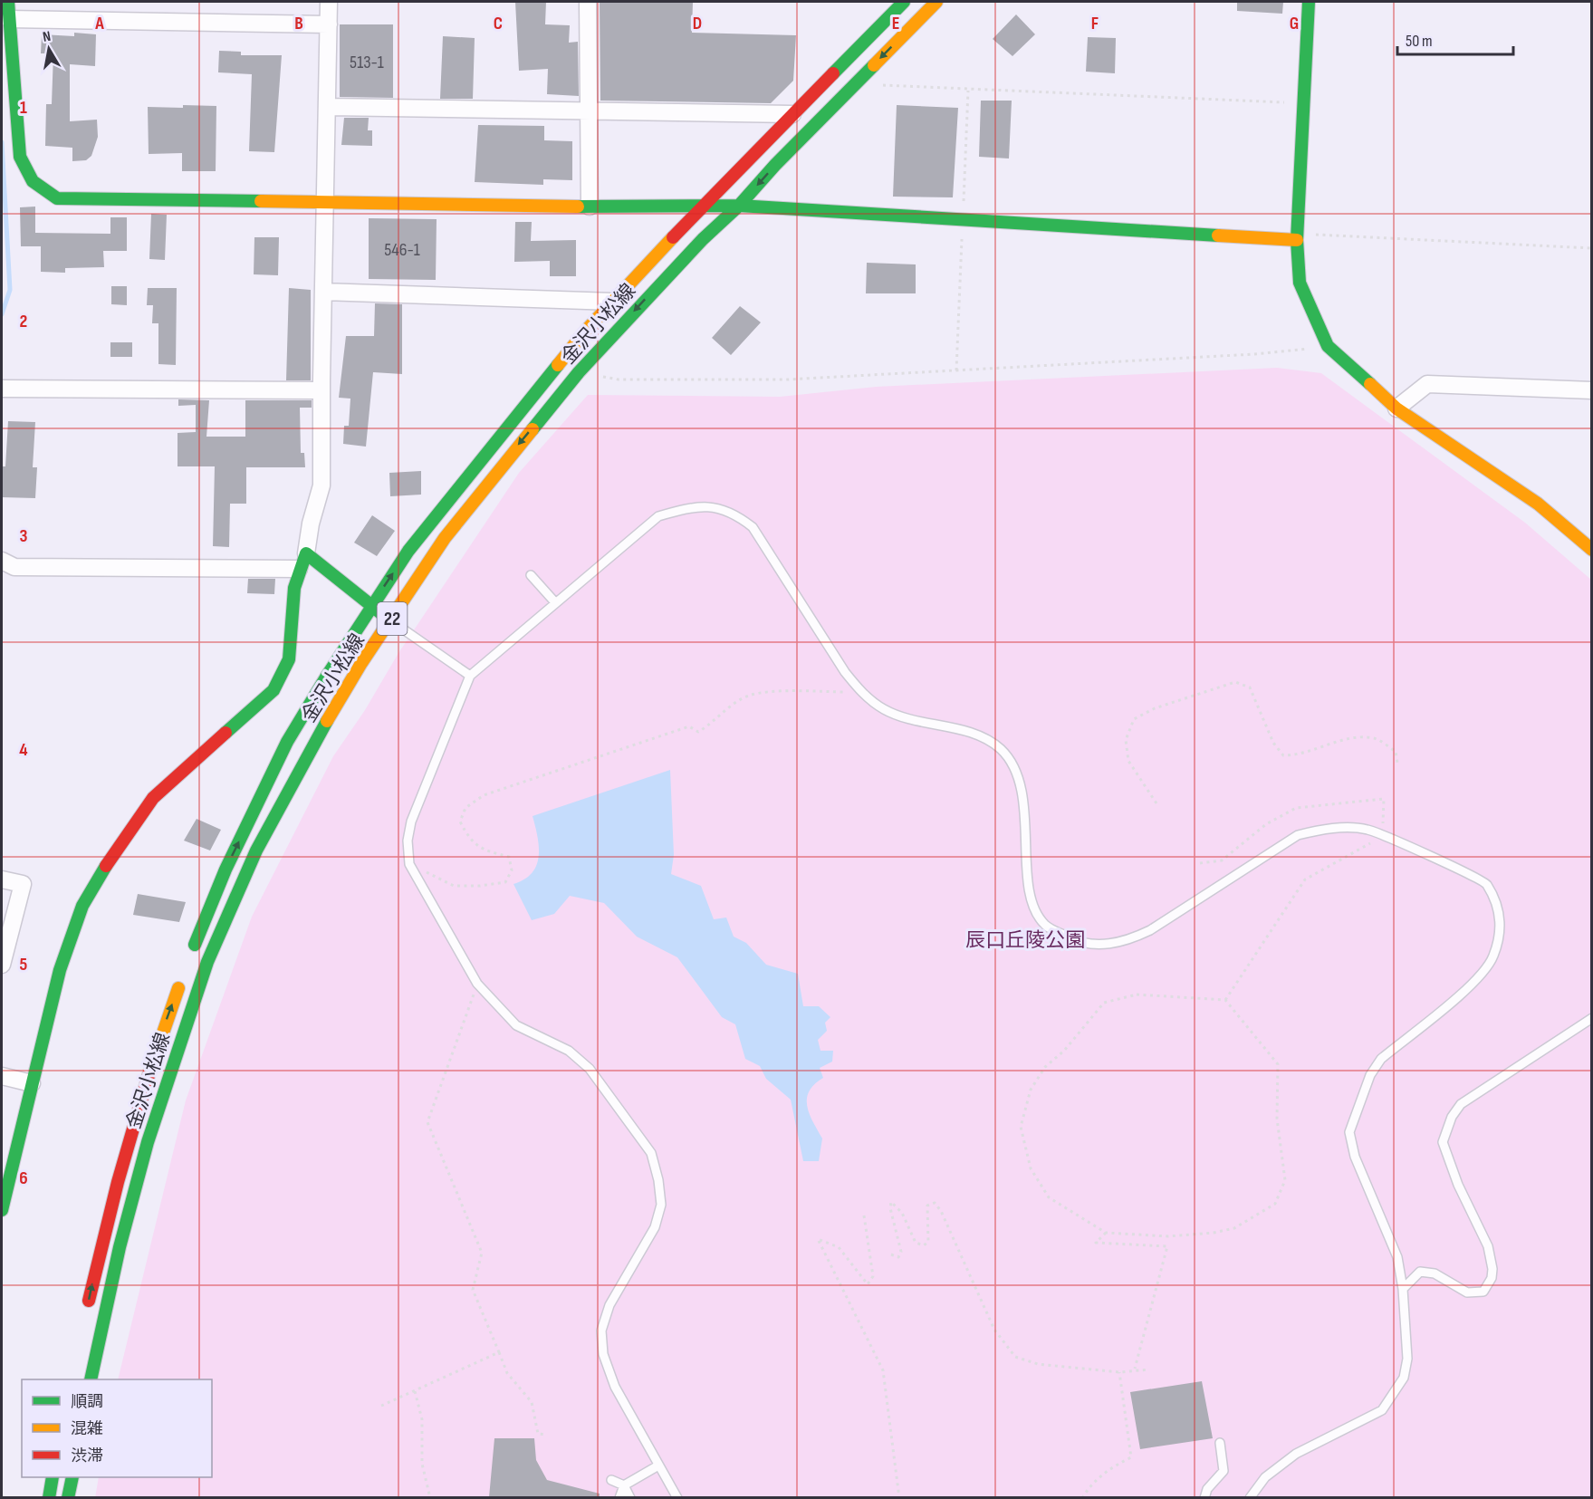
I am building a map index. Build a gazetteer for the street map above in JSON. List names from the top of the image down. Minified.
{"streets":{"main road":["金沢小松線","22"]},"parks":["辰口丘陵公園"],"house_numbers":["513-1","546-1"],"legend":["順調","混雑","渋滞"],"scale_bar":"50 m","north":"top","grid":{"columns":["A","B","C","D","E","F","G"],"rows":["1","2","3","4","5","6"]}}
